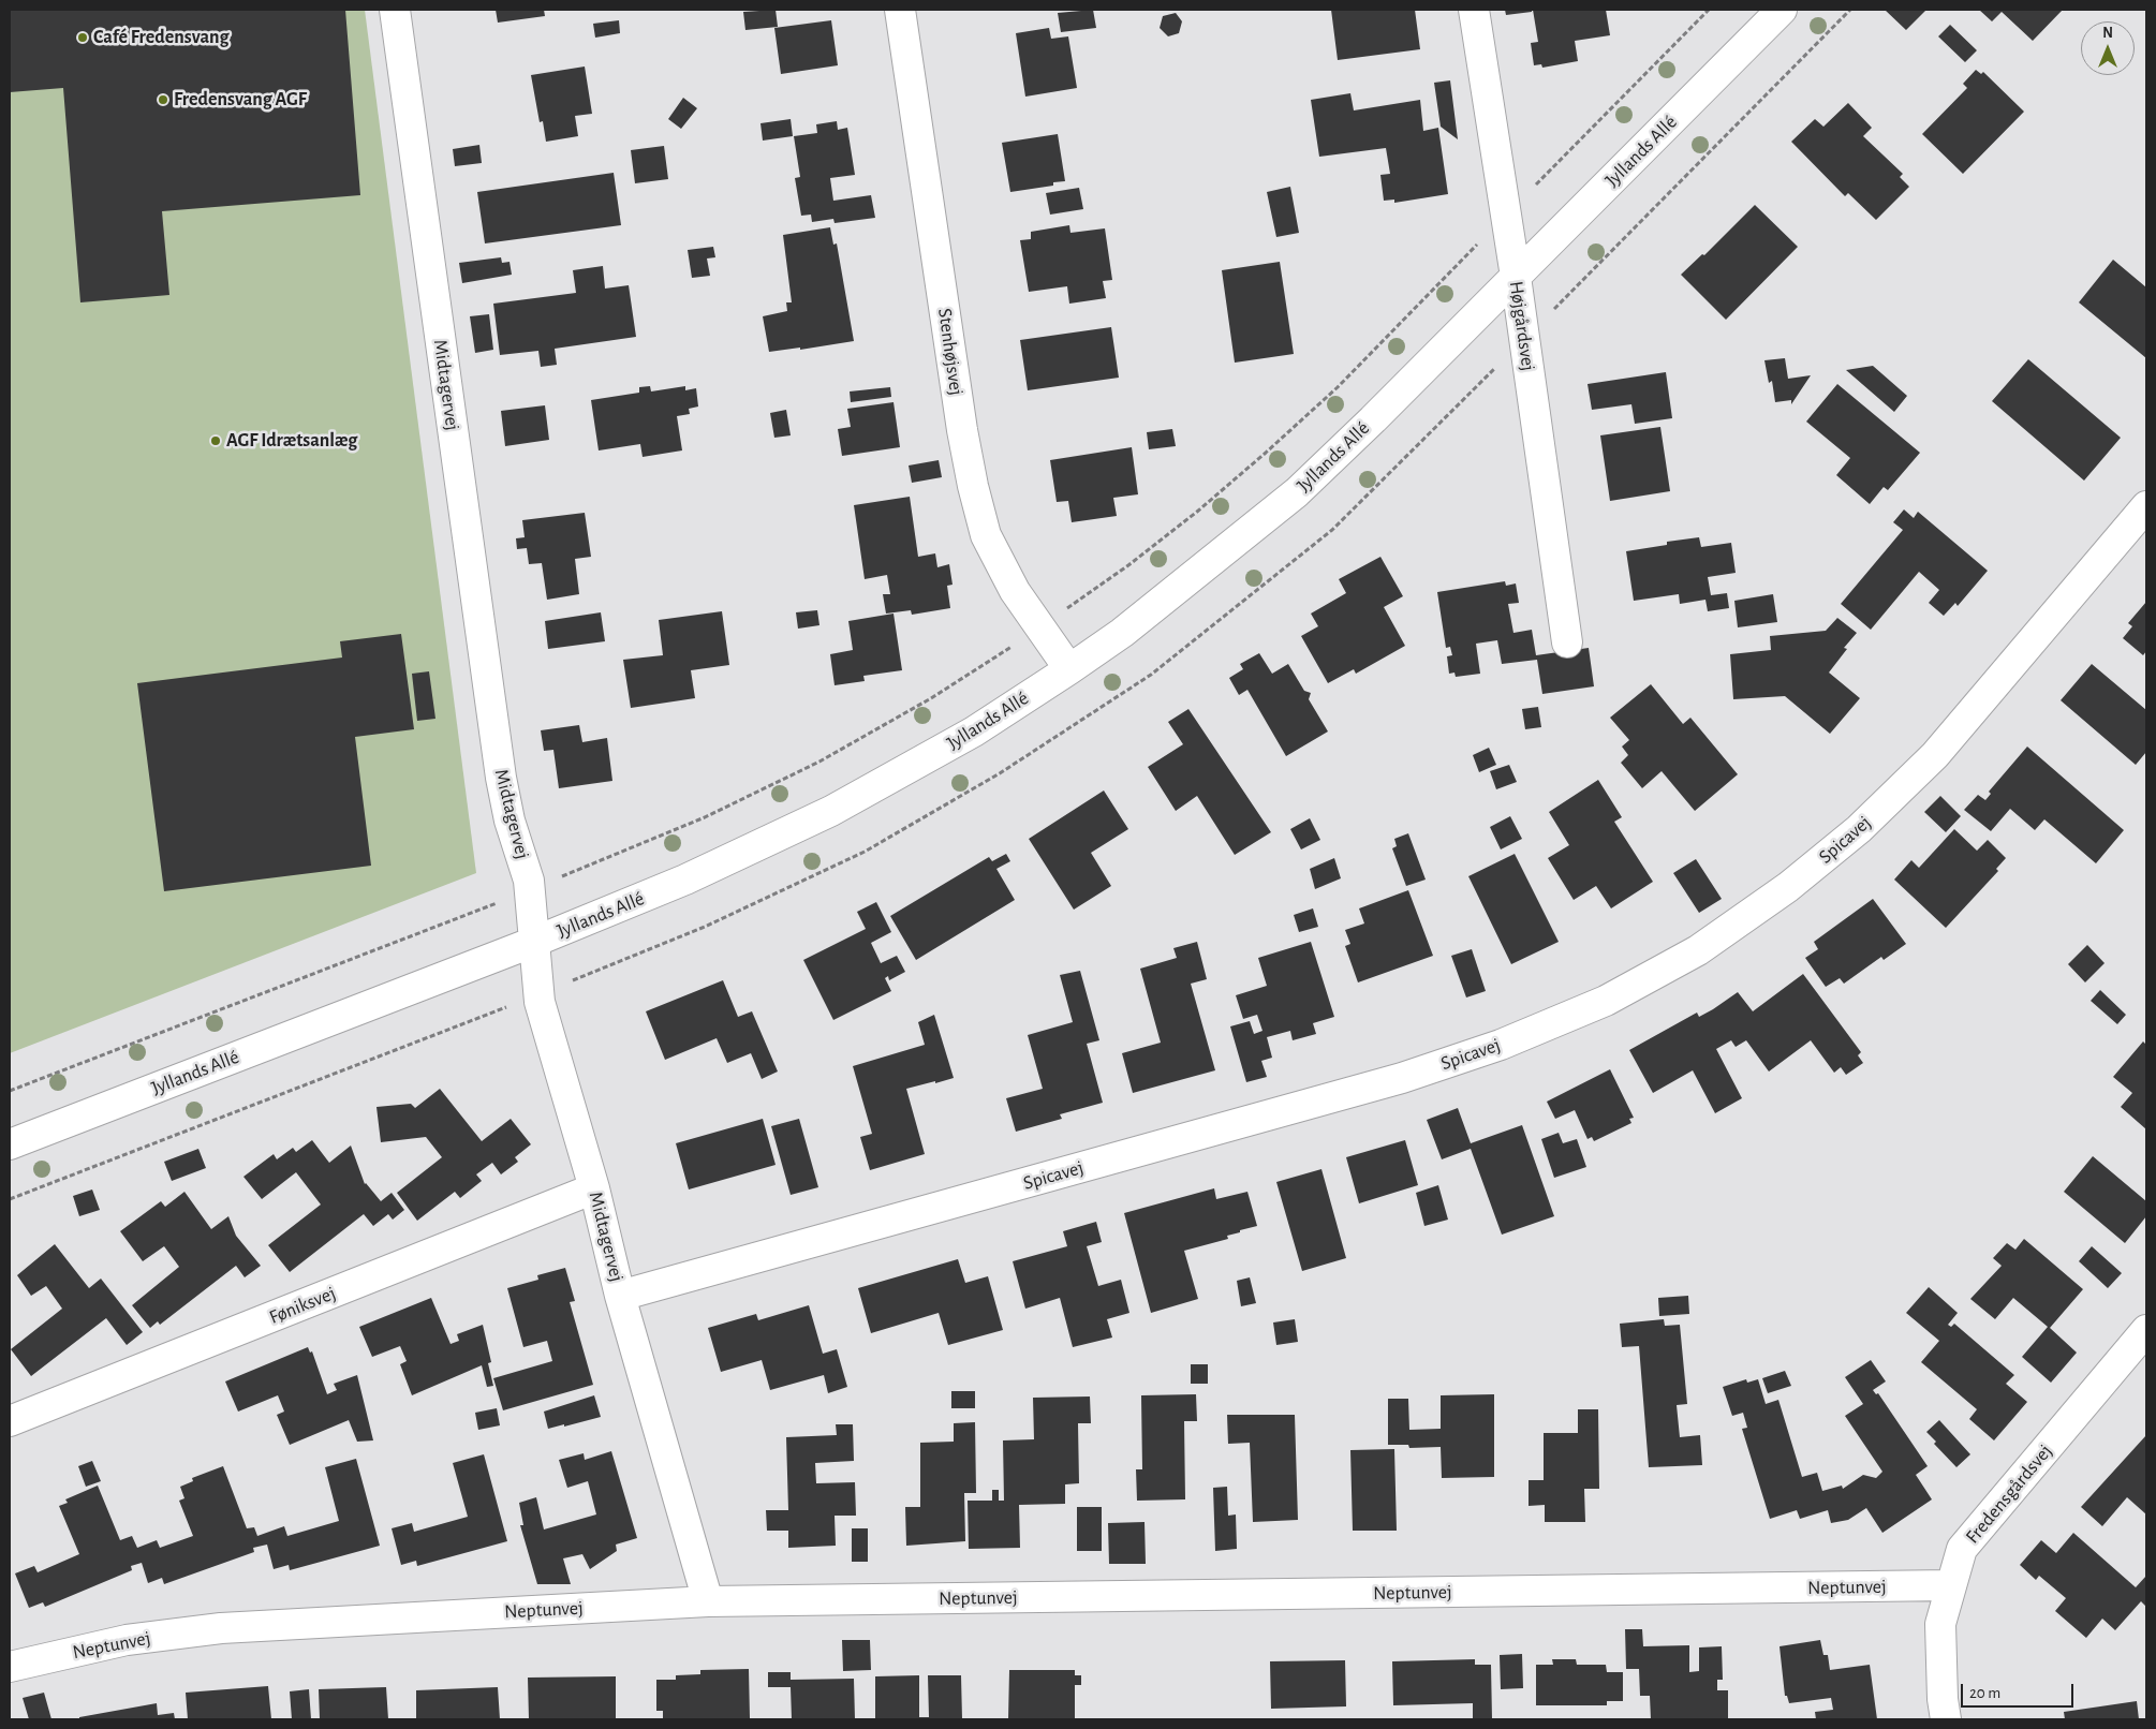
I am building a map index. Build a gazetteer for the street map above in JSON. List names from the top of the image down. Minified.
{"streets":{"street":["Jyllands Allé","Højgårdsvej","Stenhøjsvej","Midtagervej","Spicavej","Føniksvej","Fredensgårdsvej","Neptunvej"]},"crossings":[["Jyllands Allé","Højgårdsvej"],["Jyllands Allé","Stenhøjsvej"],["Jyllands Allé","Midtagervej"],["Midtagervej","Spicavej"],["Midtagervej","Føniksvej"],["Midtagervej","Neptunvej"],["Fredensgårdsvej","Neptunvej"]],"places":["Café Fredensvang","Fredensvang AGF","AGF Idrætsanlæg"],"scale_bar":"20 m","north":"top"}
